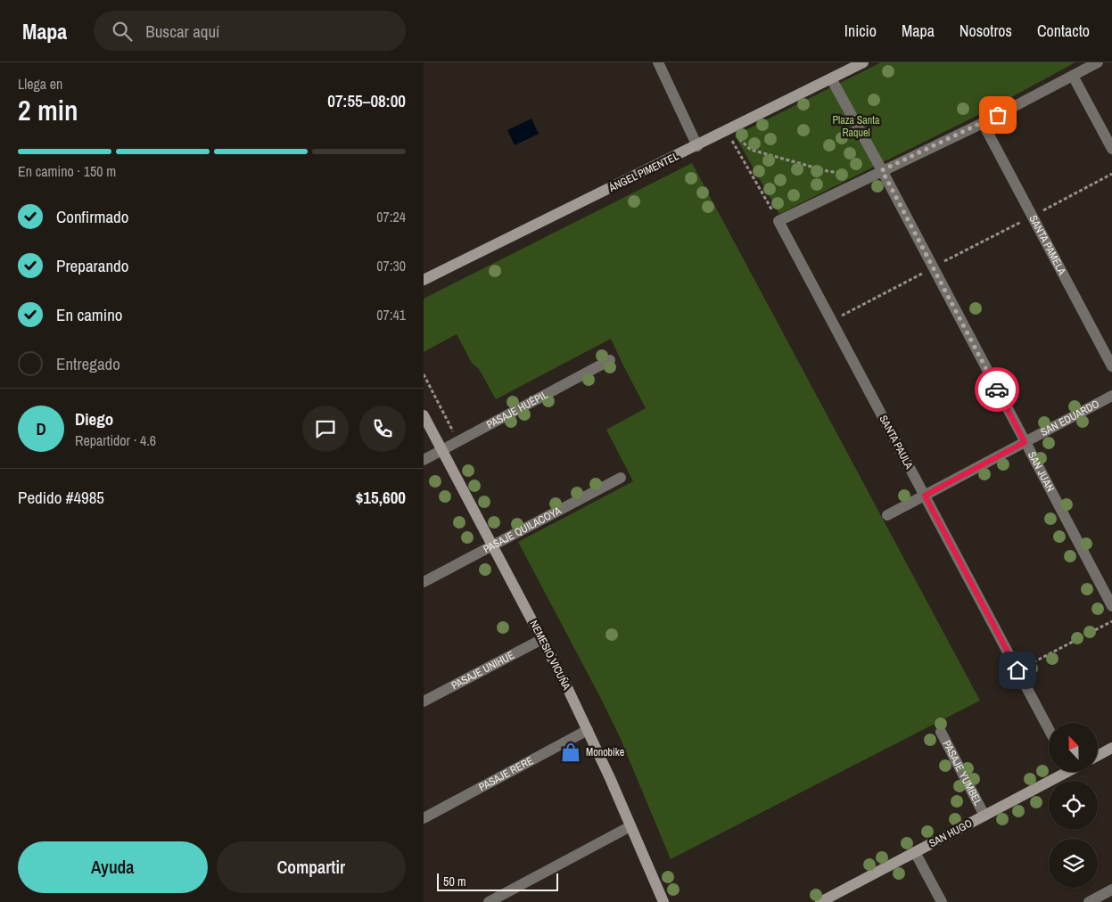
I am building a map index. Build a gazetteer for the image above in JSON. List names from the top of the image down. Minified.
{"streets":{"street":["ÁNGEL PIMENTEL","SANTA PAMELA","PASAJE HUÉPIL","SAN EDUARDO","SANTA PAULA","SAN JUAN","PASAJE QUILACOYA","NEMESIO VICUÑA","PASAJE UNIHUE","PASAJE YUMBEL","PASAJE RERE","SAN HUGO"]},"crossings":[["ÁNGEL PIMENTEL","SAN JUAN"],["PASAJE HUÉPIL","NEMESIO VICUÑA"],["SAN EDUARDO","SANTA PAULA"],["SAN EDUARDO","SAN JUAN"],["PASAJE QUILACOYA","NEMESIO VICUÑA"],["NEMESIO VICUÑA","PASAJE UNIHUE"],["NEMESIO VICUÑA","PASAJE RERE"],["PASAJE YUMBEL","SAN HUGO"]],"parks":["Plaza Santa Raquel"],"places":{"shop":["Monobike"]},"scale_bar":"50 m","north":"top","page":{"header":"Mapa","search":"Buscar aquí","nav":["Inicio","Mapa","Nosotros","Contacto"],"heading":["2 min","Llega en","07:55–08:00"],"panel":["Diego","Repartidor · 4.6","Pedido #4985","$15,600"],"bar":"En camino · 150 m","list":[["Confirmado","07:24"],["Preparando","07:30"],["En camino","07:41"],"Entregado"],"round":"D","buttons":["Ayuda","Compartir"],"scale":"50 m"}}
